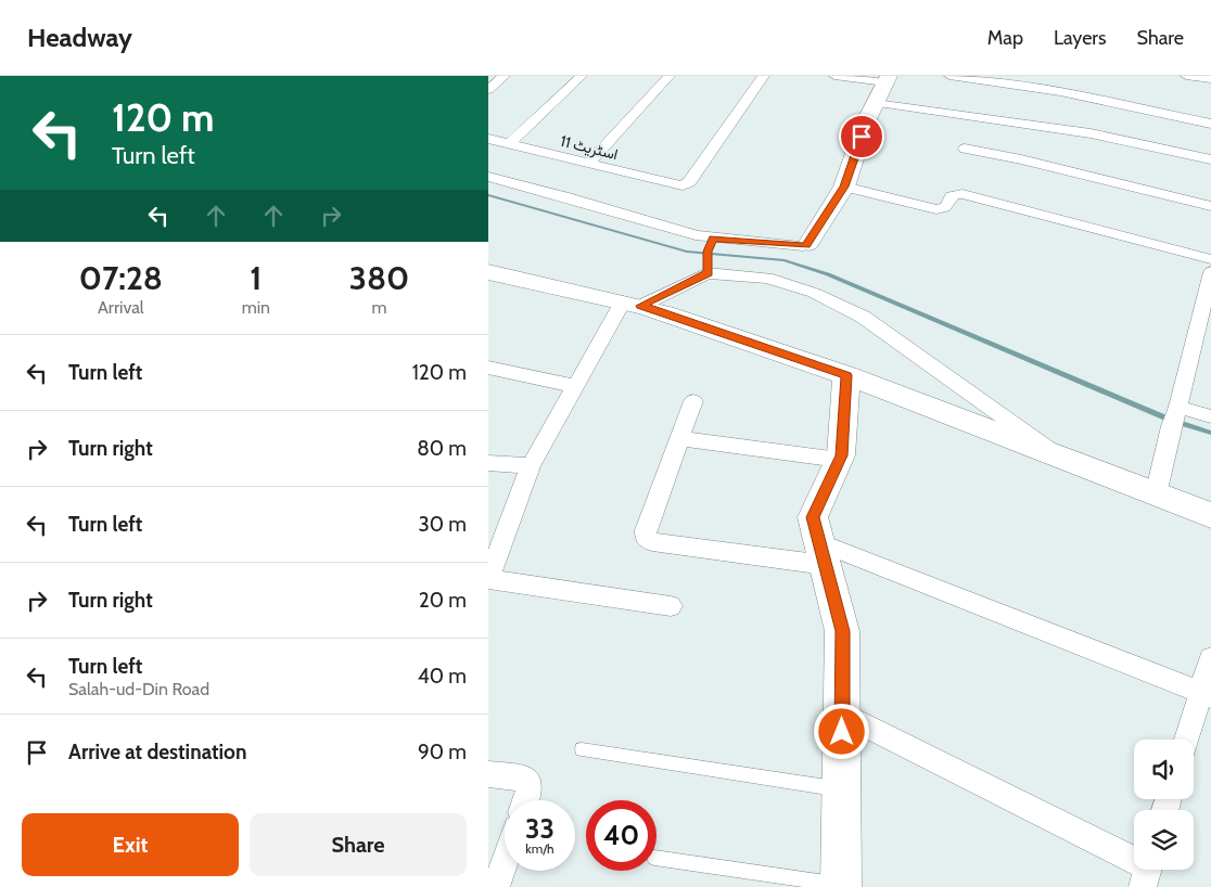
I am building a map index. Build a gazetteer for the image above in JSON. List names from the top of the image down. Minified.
{"streets":{"street":["اسٹریٹ 11"]},"page":{"header":"Headway","nav":["Map","Layers","Share"],"turn":["120 m","Turn left"],"eta":["07:28","Arrival","1","min","380","m"],"list":[{"name":"Turn left","value":"120 m"},{"name":"Turn right","value":"80 m"},{"name":"Turn left","value":"30 m"},{"name":"Turn right","value":"20 m"},{"name":"Turn left","note":"Salah-ud-Din Road","value":"40 m"},{"name":"Arrive at destination","value":"90 m"}],"speed":"33 km/h","limit":"40","buttons":["Exit","Share"]}}
